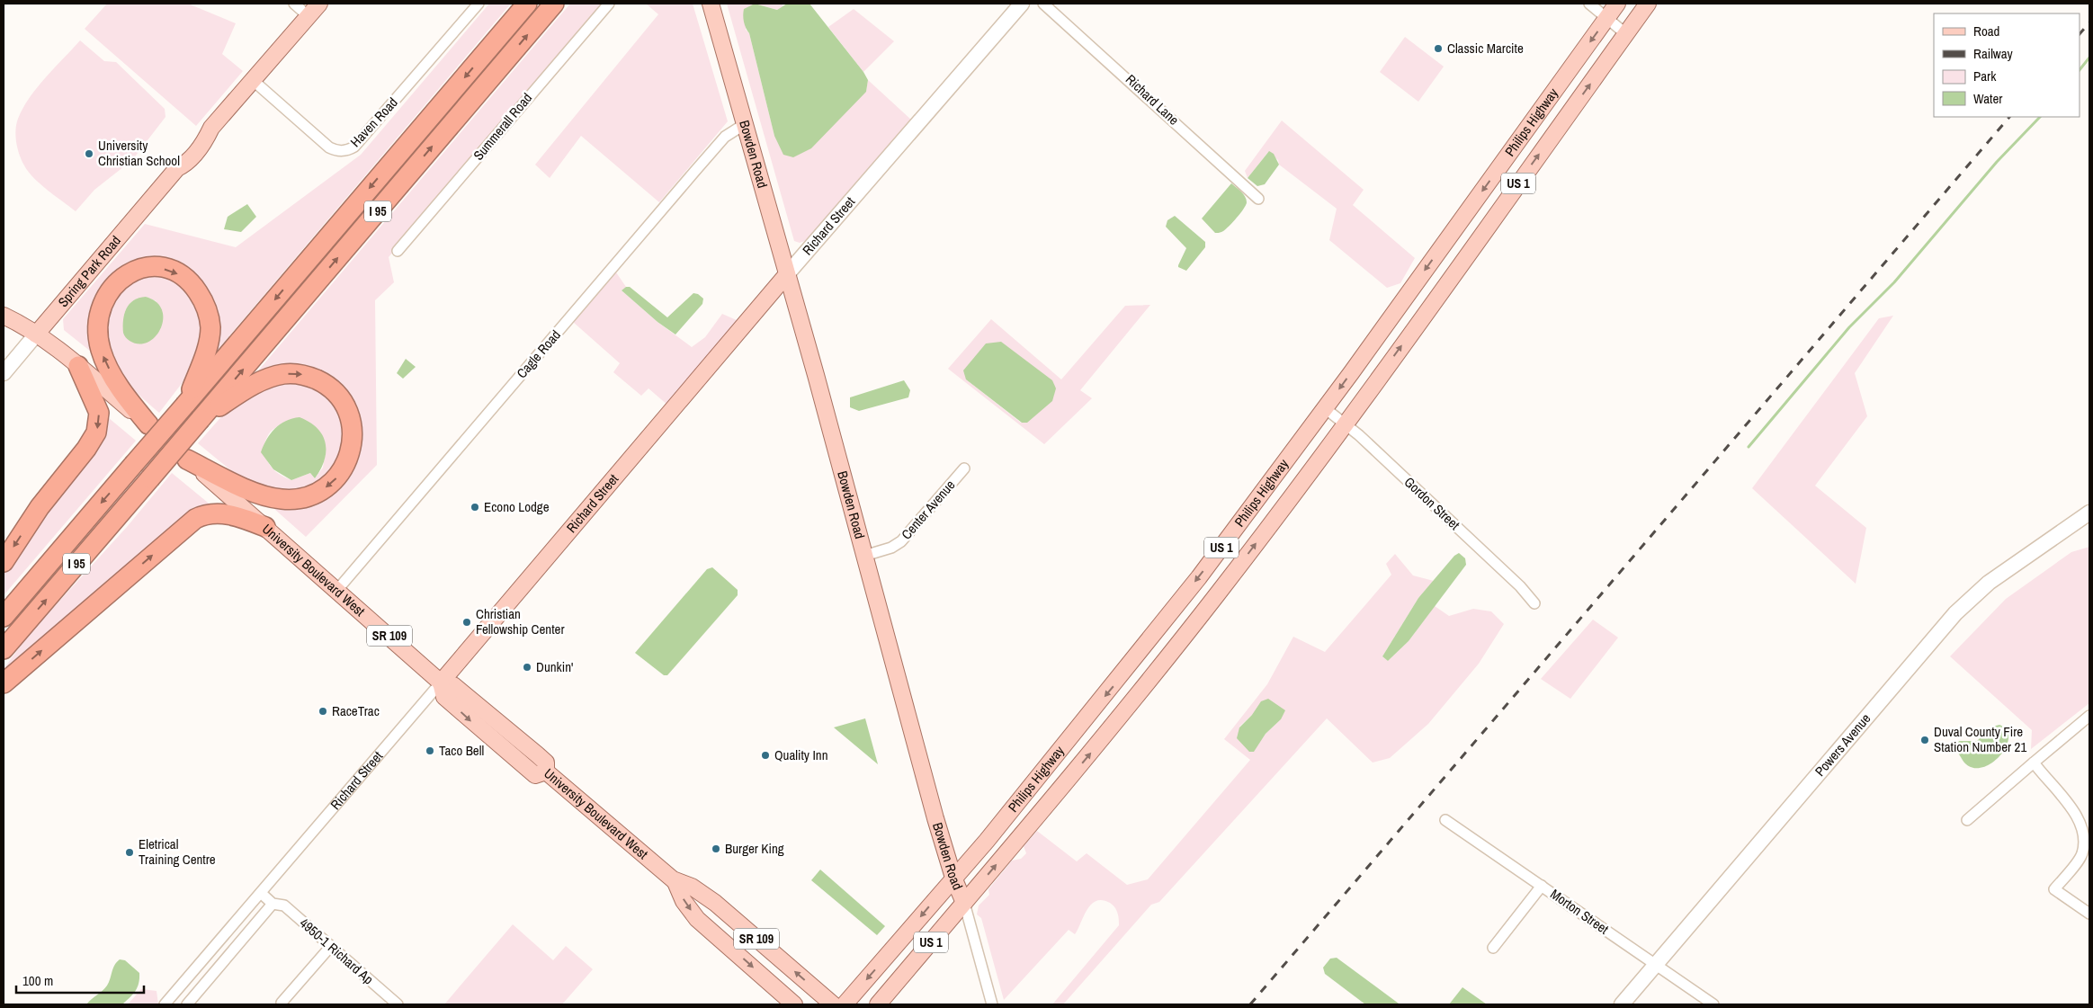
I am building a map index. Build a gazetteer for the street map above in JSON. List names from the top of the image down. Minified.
{"streets":{"highway":["I 95"],"main road":["Philips Highway","Bowden Road","US 1","Richard Street","Spring Park Road","University Boulevard West","SR 109"],"street":["Richard Lane","Haven Road","Summerall Road","Cagle Road","Gordon Street","Center Avenue","Powers Avenue","Morton Street","4950-1 Richard Ap"]},"crossings":[["Haven Road","Spring Park Road"],["Philips Highway","Bowden Road"],["Philips Highway","Gordon Street"],["Bowden Road","Richard Street"],["Bowden Road","Cagle Road"],["Bowden Road","Center Avenue"],["Richard Street","University Boulevard West"],["Richard Street","4950-1 Richard Ap"],["Spring Park Road","University Boulevard West"],["Cagle Road","University Boulevard West"],["Powers Avenue","Morton Street"]],"places":["Classic Marcite","University Christian School","Econo Lodge","Christian Fellowship Center","Dunkin'","RaceTrac","Duval County Fire Station Number 21","Taco Bell","Quality Inn","Burger King","Eletrical Training Centre"],"legend":["Road","Railway","Park","Water"],"scale_bar":"100 m"}
